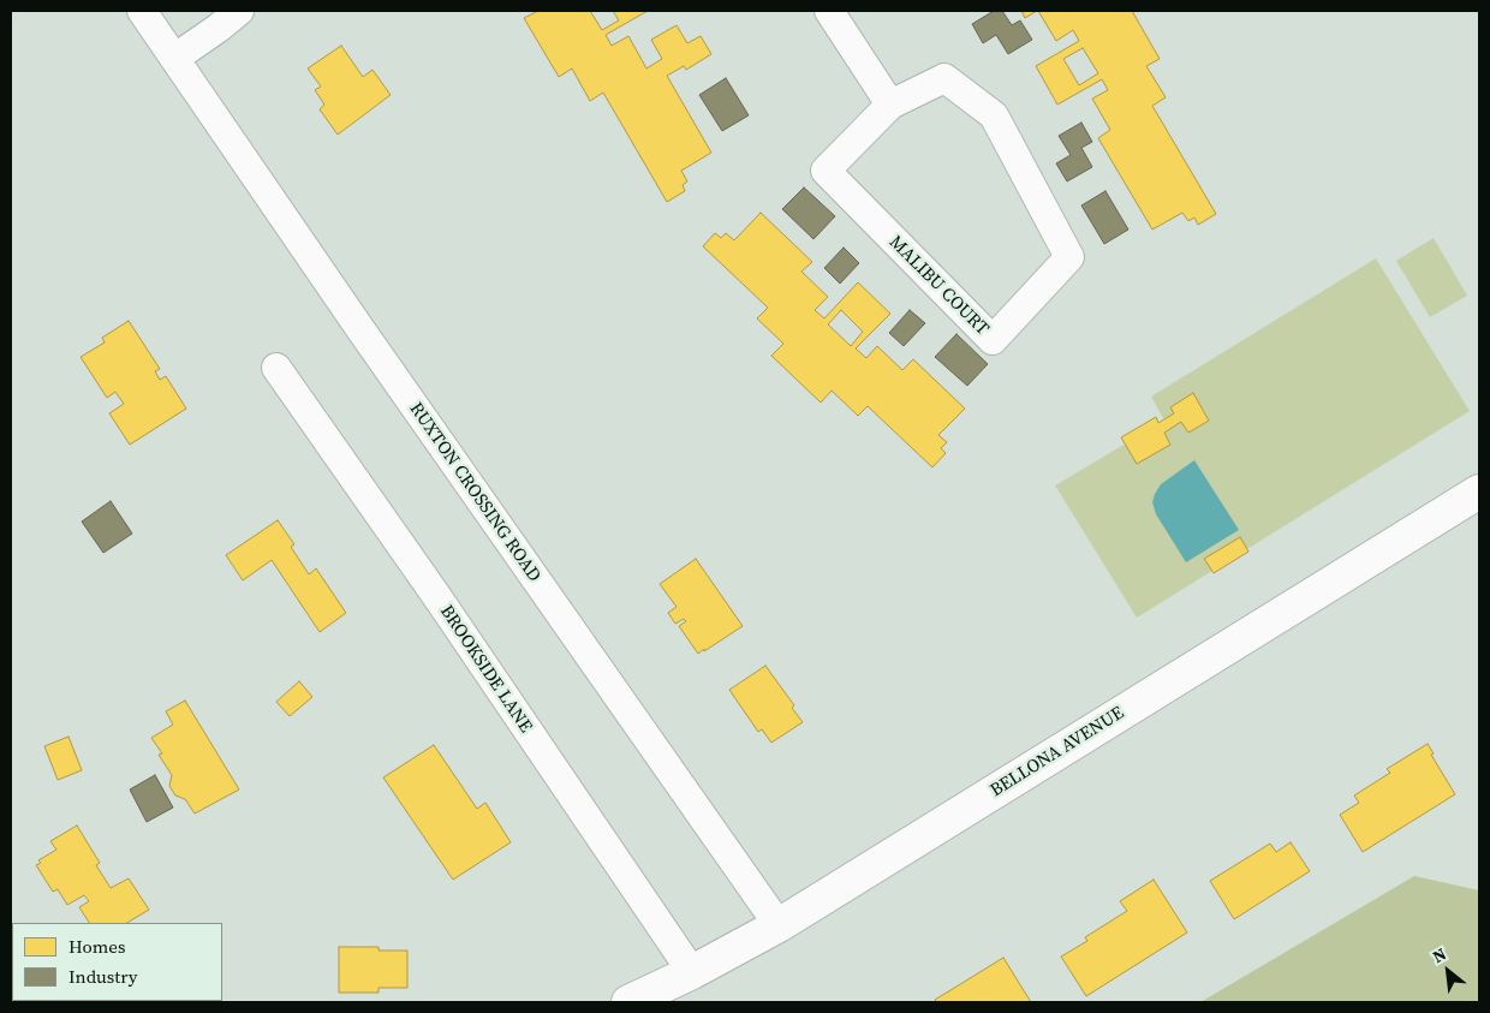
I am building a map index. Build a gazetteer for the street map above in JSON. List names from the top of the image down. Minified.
{"streets":{"street":["MALIBU COURT","RUXTON CROSSING ROAD","BROOKSIDE LANE","BELLONA AVENUE"]},"crossings":[["RUXTON CROSSING ROAD","BELLONA AVENUE"],["BROOKSIDE LANE","BELLONA AVENUE"]],"legend":["Homes","Industry"],"north":"top left"}
